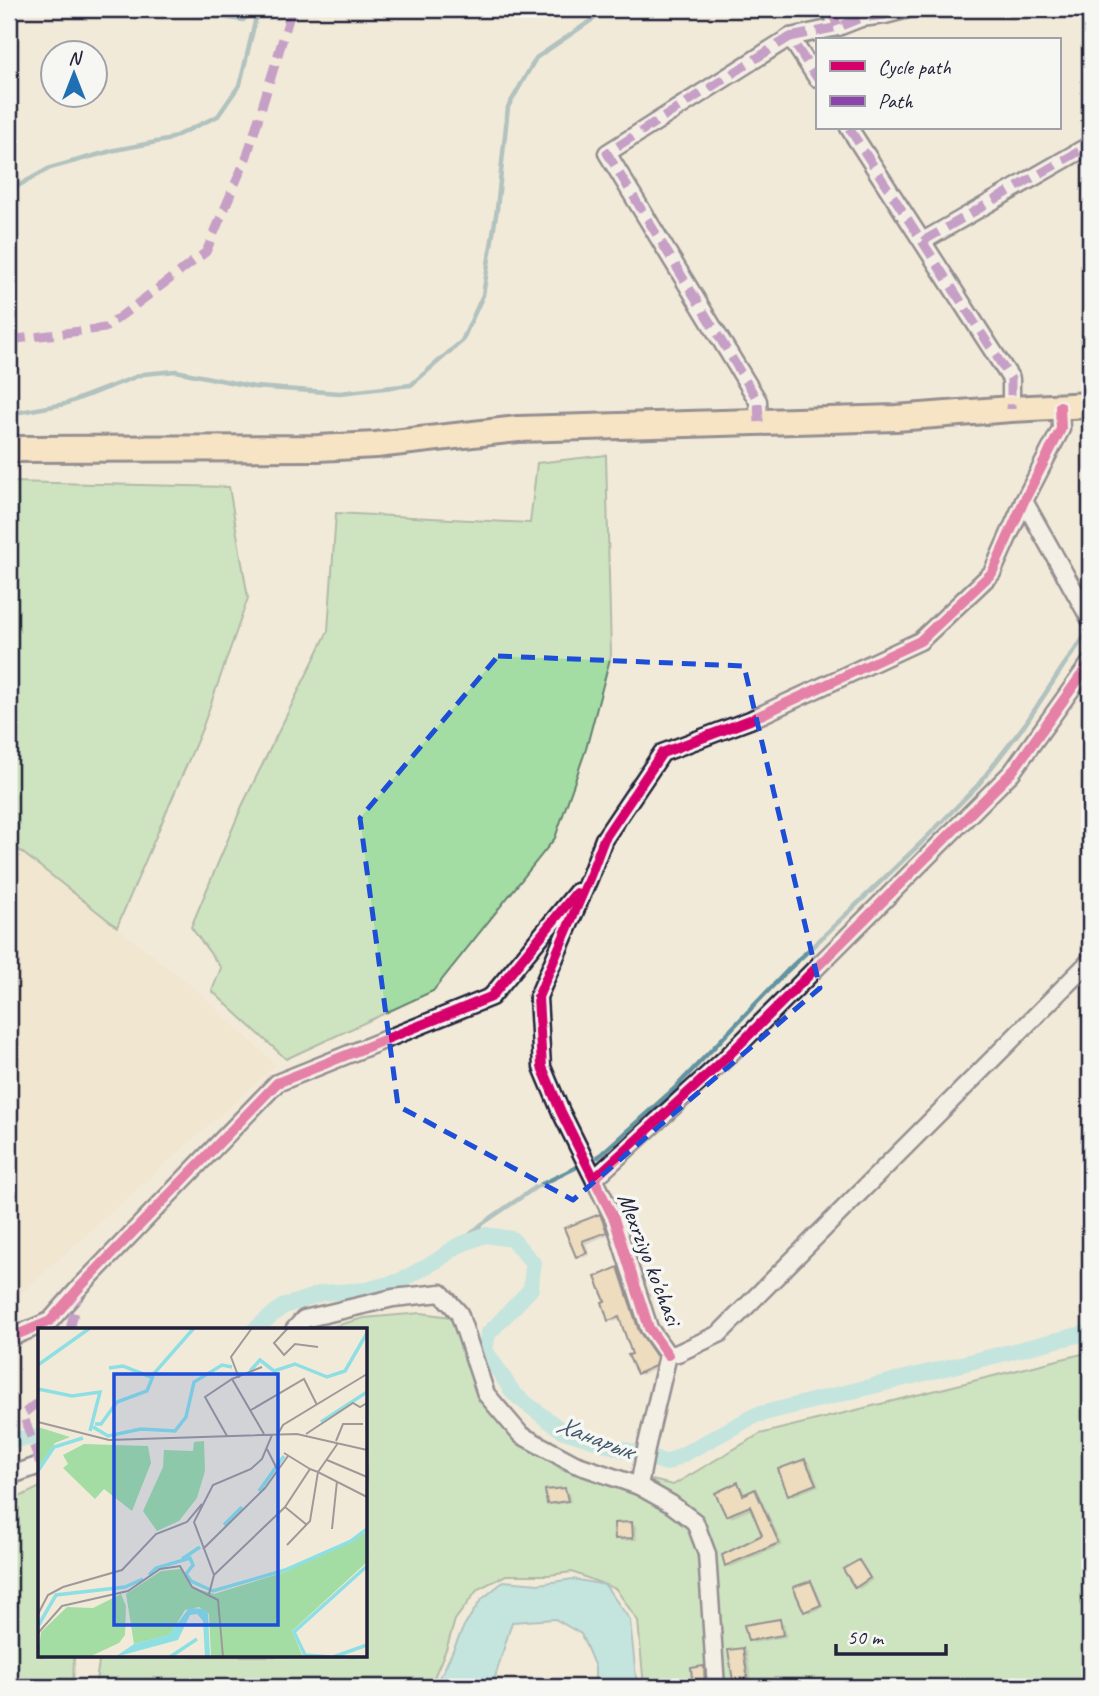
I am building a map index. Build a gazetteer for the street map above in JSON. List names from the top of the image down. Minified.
{"streets":{"street":["Mexrziyo ko'chasi"]},"water":["Ханарык"],"legend":["Cycle path","Path"],"scale_bar":"50 m","north":"top"}
